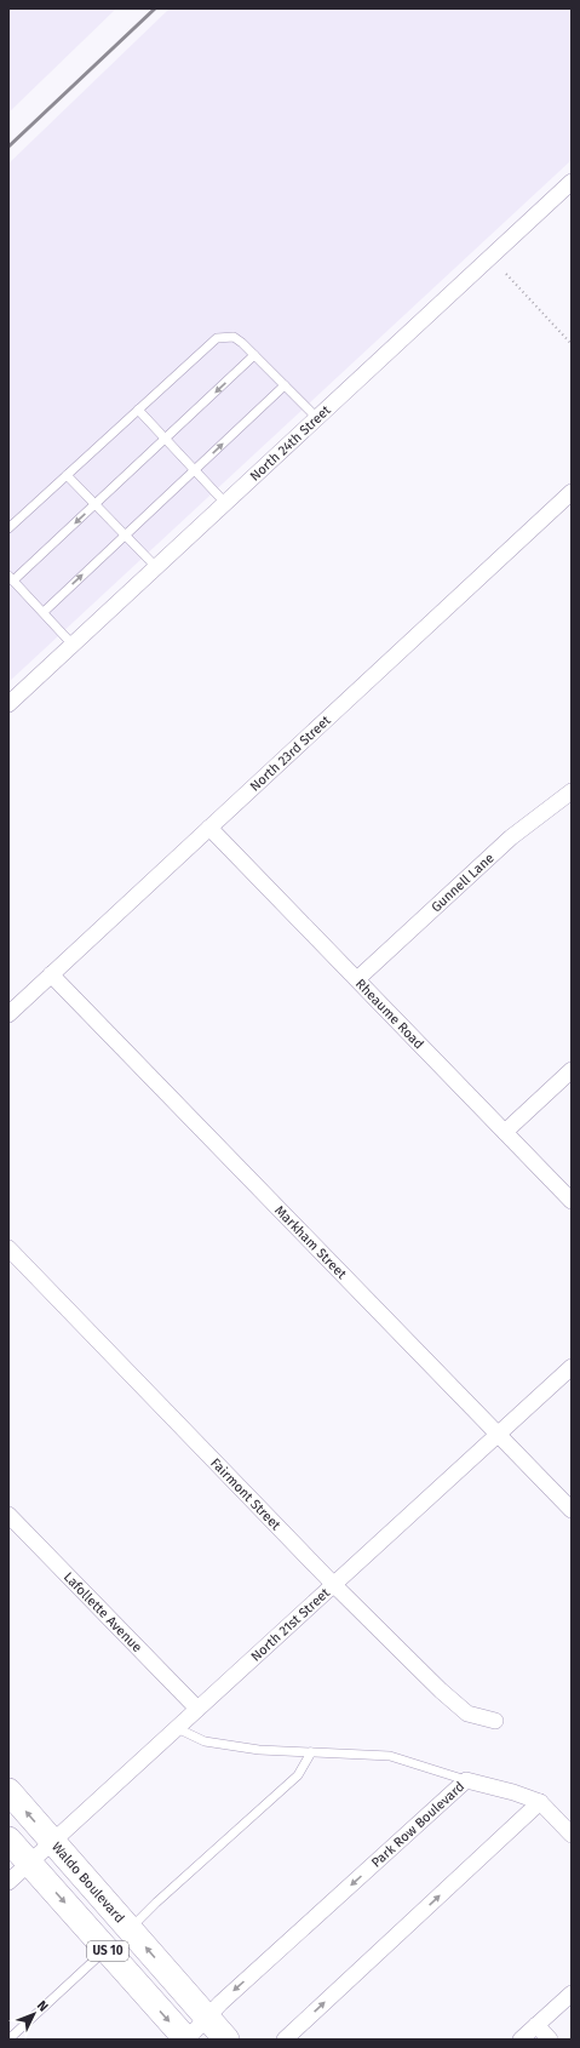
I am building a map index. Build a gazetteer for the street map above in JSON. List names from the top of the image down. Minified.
{"streets":{"main road":["Waldo Boulevard","US 10"],"street":["North 24th Street","North 23rd Street","Gunnell Lane","Rheaume Road","Markham Street","Fairmont Street","Lafollette Avenue","North 21st Street","Park Row Boulevard"]},"crossings":[["North 23rd Street","Rheaume Road"],["North 23rd Street","Markham Street"],["Gunnell Lane","Rheaume Road"],["Markham Street","North 21st Street"],["Fairmont Street","North 21st Street"],["Lafollette Avenue","North 21st Street"],["North 21st Street","Waldo Boulevard"],["North 21st Street","US 10"],["Park Row Boulevard","Waldo Boulevard"],["Park Row Boulevard","US 10"]],"north":"top right"}
